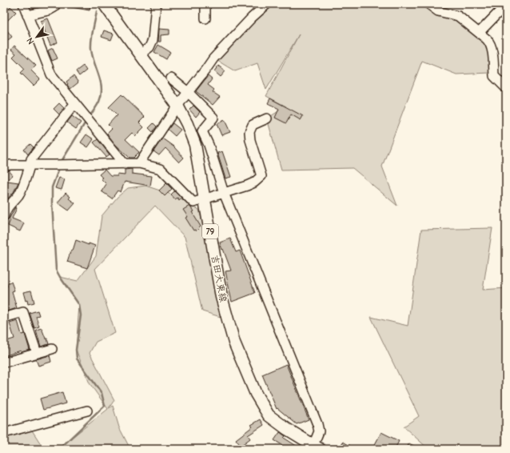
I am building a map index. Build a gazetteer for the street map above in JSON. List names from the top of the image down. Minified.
{"streets":{"main road":["79","吉田大東線"]},"north":"bottom left"}
